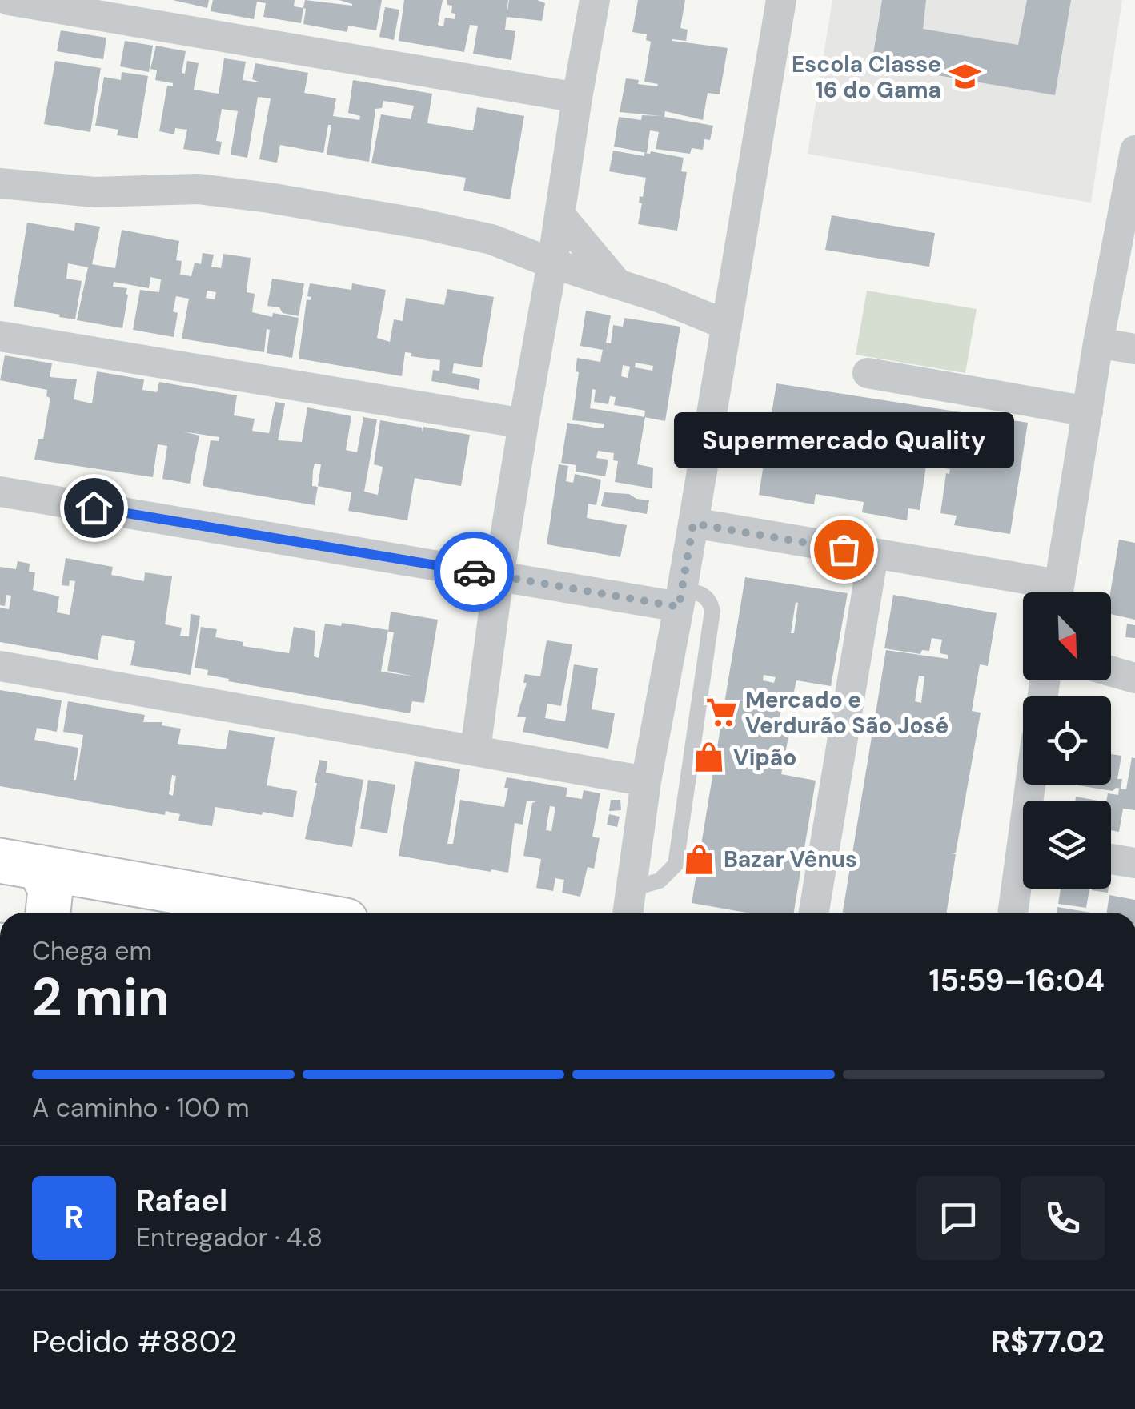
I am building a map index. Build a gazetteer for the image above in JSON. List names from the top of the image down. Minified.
{"places":{"school or university":["Escola Classe 16 do Gama"],"other":["Supermercado Quality"],"supermarket":["Mercado e Verdurão São José"],"shop":["Vipão","Bazar Vênus"]},"north":"bottom right","page":{"bubble":"Supermercado Quality","heading":["2 min","Chega em","15:59–16:04"],"panel":["Rafael","Entregador · 4.8","Pedido #8802","R$77.02"],"bar":"A caminho · 100 m","round":"R"}}
